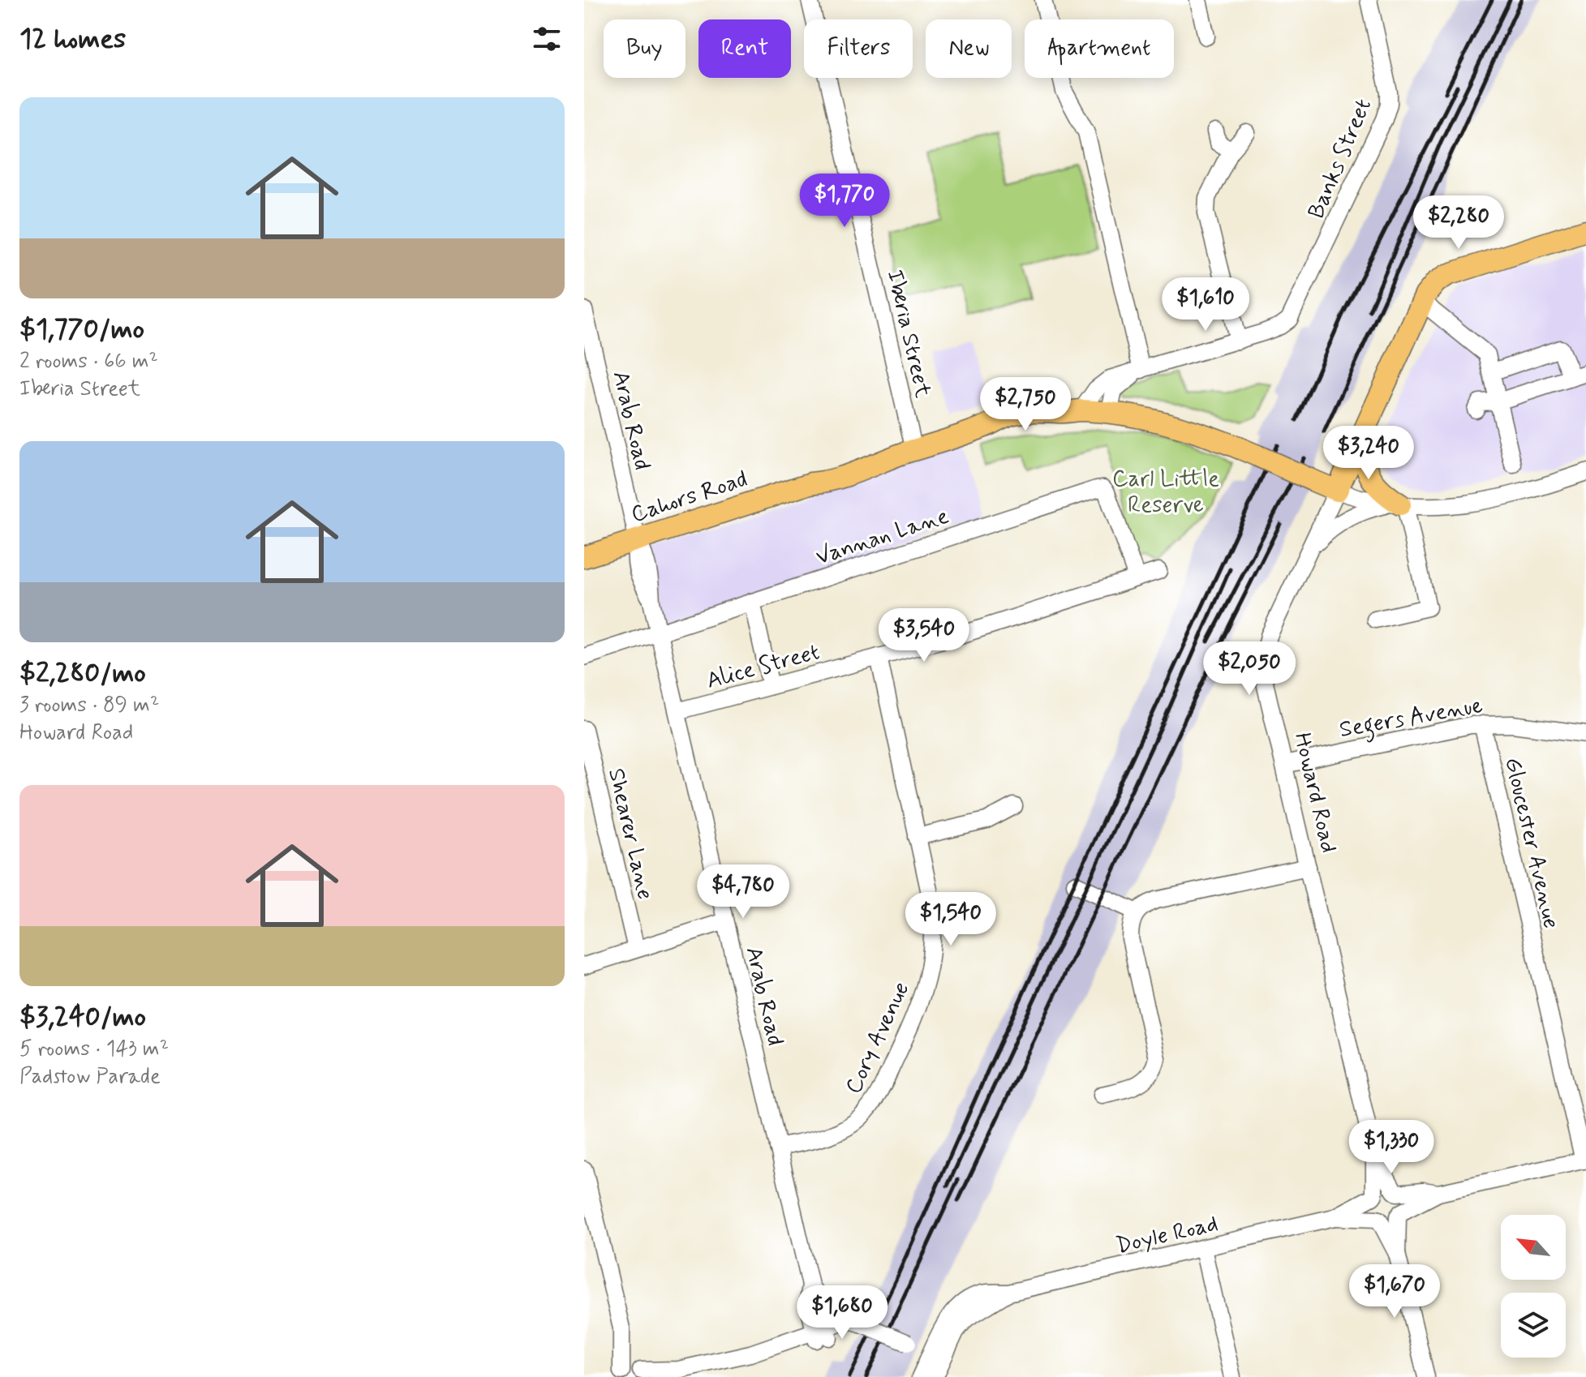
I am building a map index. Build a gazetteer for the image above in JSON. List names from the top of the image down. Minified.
{"streets":{"main road":["Cahors Road","Howard Road"],"street":["Banks Street","Iberia Street","Arab Road","Vannan Lane","Alice Street","Segers Avenue","Shearer Lane","Gloucester Avenue","Cory Avenue","Doyle Road"]},"crossings":[["Iberia Street","Cahors Road"],["Arab Road","Cahors Road"],["Arab Road","Vannan Lane"],["Arab Road","Alice Street"],["Arab Road","Cory Avenue"],["Cahors Road","Howard Road"],["Vannan Lane","Alice Street"],["Alice Street","Cory Avenue"],["Segers Avenue","Howard Road"],["Segers Avenue","Gloucester Avenue"],["Howard Road","Doyle Road"]],"parks":["Carl Little Reserve"],"north":"top left","page":{"heading":"12 homes","chip":["Buy","Rent","Filters","New","Apartment"],"list":[{"name":"$1,770/mo","note":"2 rooms · 66 m² · Iberia Street"},{"name":"$2,280/mo","note":"3 rooms · 89 m² · Howard Road"},{"name":"$3,240/mo","note":"5 rooms · 143 m² · Padstow Parade"}],"price":["$1,770","$2,280","$1,610","$2,750","$3,240","$3,540","$2,050","$4,780","$1,540","$1,330","$1,670","$1,680"]}}
